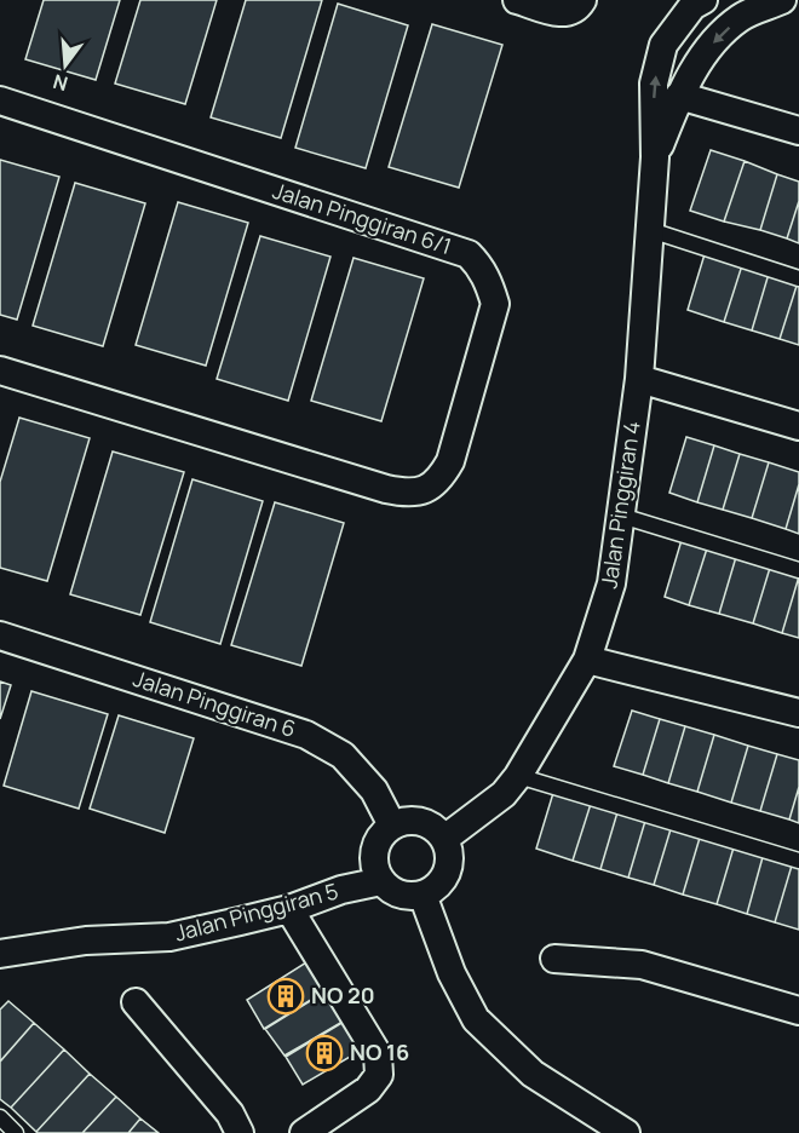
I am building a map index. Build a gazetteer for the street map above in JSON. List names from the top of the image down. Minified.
{"streets":{"street":["Jalan Pinggiran 6/1","Jalan Pinggiran 4","Jalan Pinggiran 6","Jalan Pinggiran 5"]},"crossings":[["Jalan Pinggiran 4","Jalan Pinggiran 6"],["Jalan Pinggiran 4","Jalan Pinggiran 5"],["Jalan Pinggiran 6","Jalan Pinggiran 5"]],"places":{"building":["NO 20","NO 16"]},"north":"bottom"}
